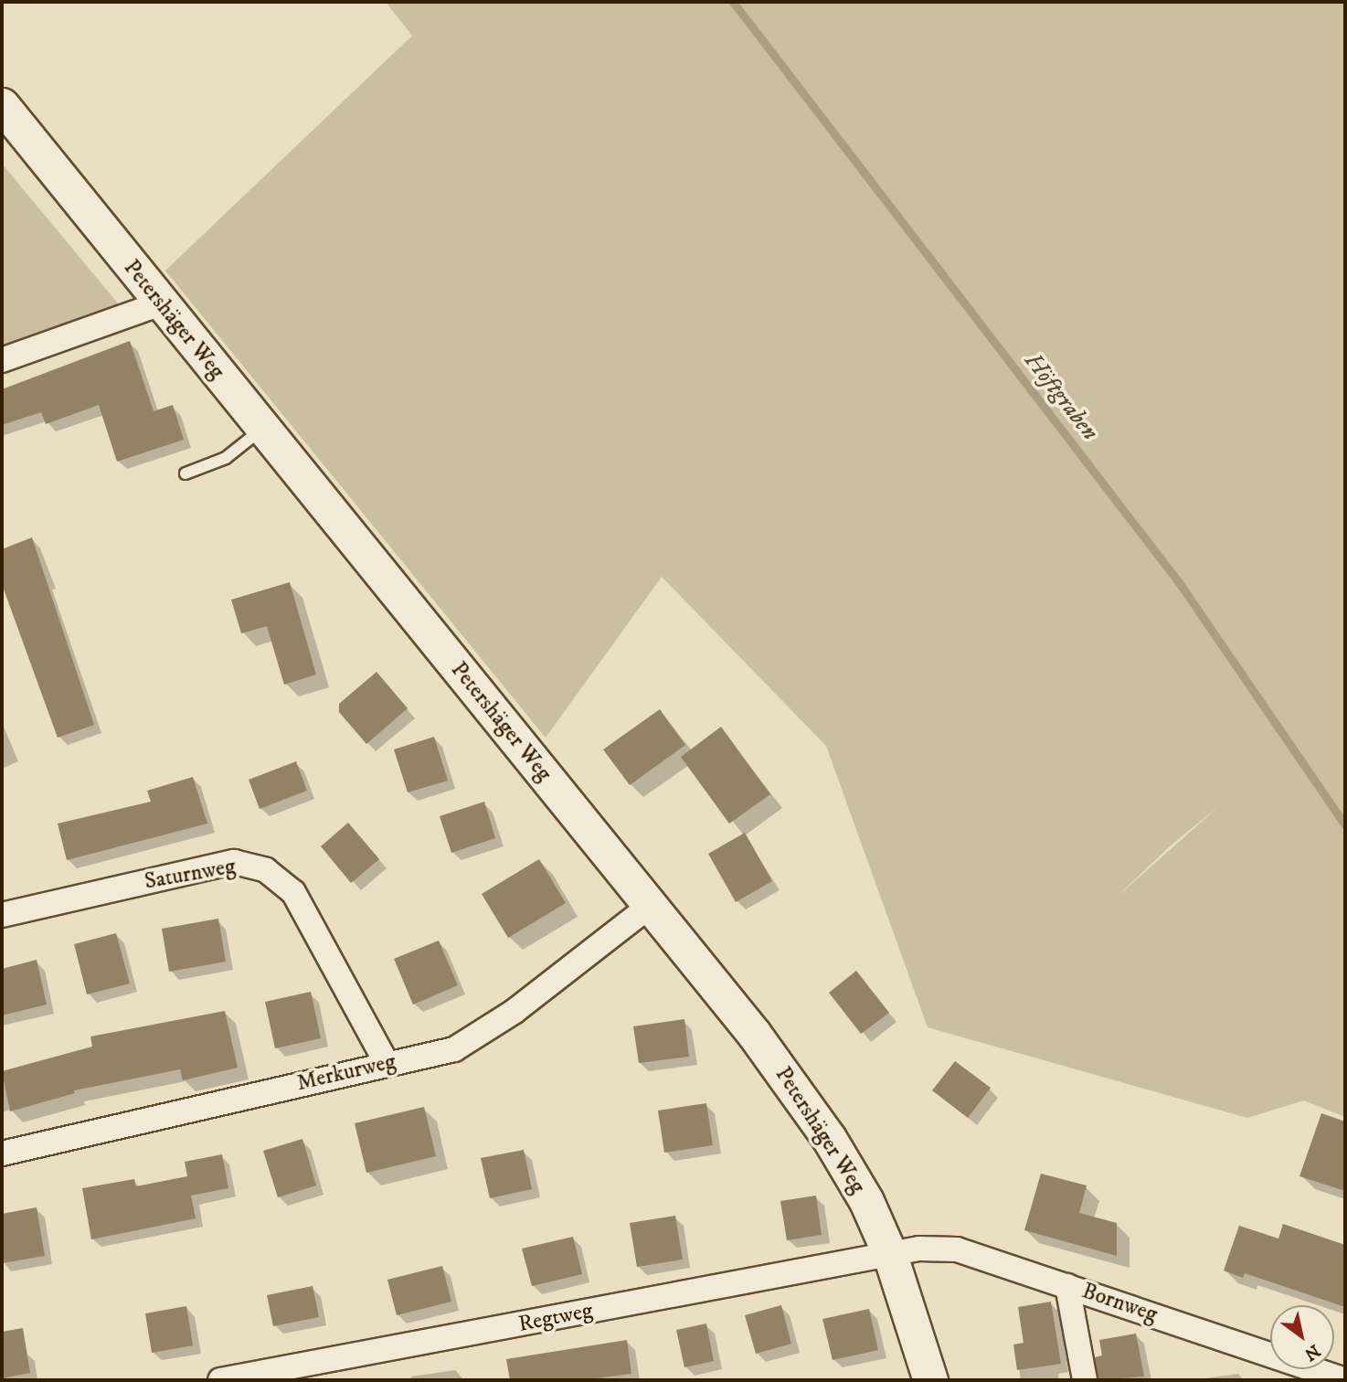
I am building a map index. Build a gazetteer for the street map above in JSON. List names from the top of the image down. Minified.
{"streets":{"street":["Petershäger Weg","Saturnweg","Merkurweg","Bornweg","Regtweg"]},"crossings":[["Petershäger Weg","Merkurweg"],["Petershäger Weg","Bornweg"],["Petershäger Weg","Regtweg"],["Saturnweg","Merkurweg"],["Bornweg","Regtweg"]],"water":["Höftgraben"],"north":"bottom right"}
